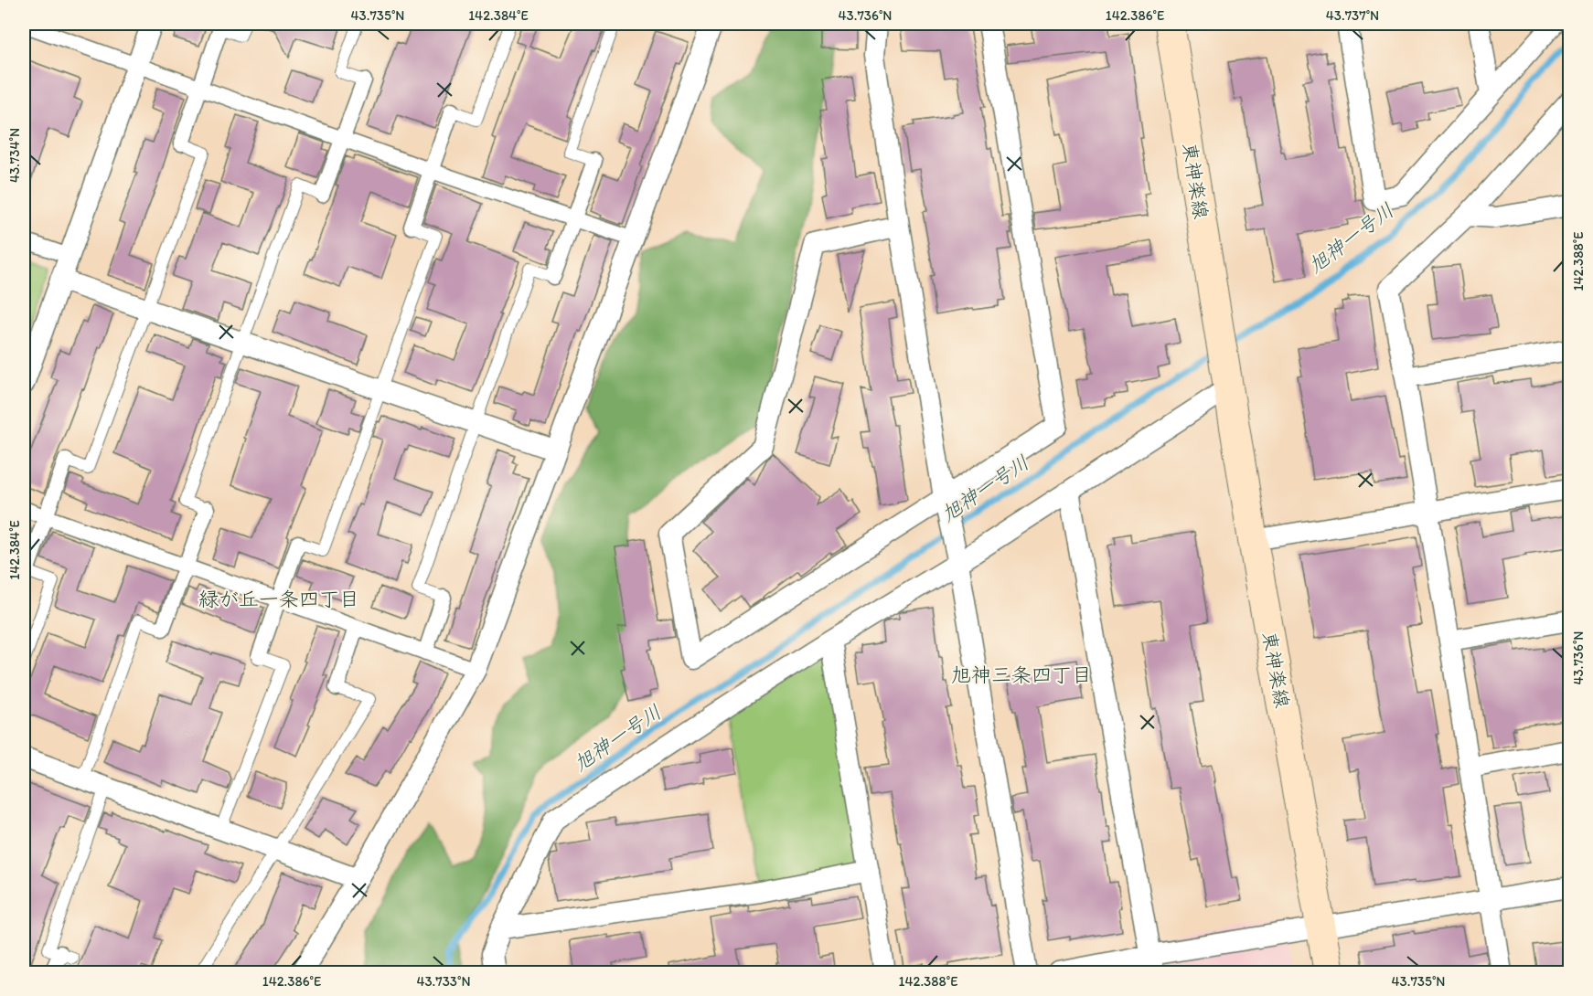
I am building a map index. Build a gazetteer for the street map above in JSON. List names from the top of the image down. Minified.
{"streets":{"main road":["東神楽線"]},"districts":["緑が丘一条四丁目","旭神三条四丁目"],"water":["旭神一号川"],"coordinates":["43.735°N","142.384°E","43.736°N","142.386°E","43.737°N","43.734°N","142.388°E","43.733°N"]}
